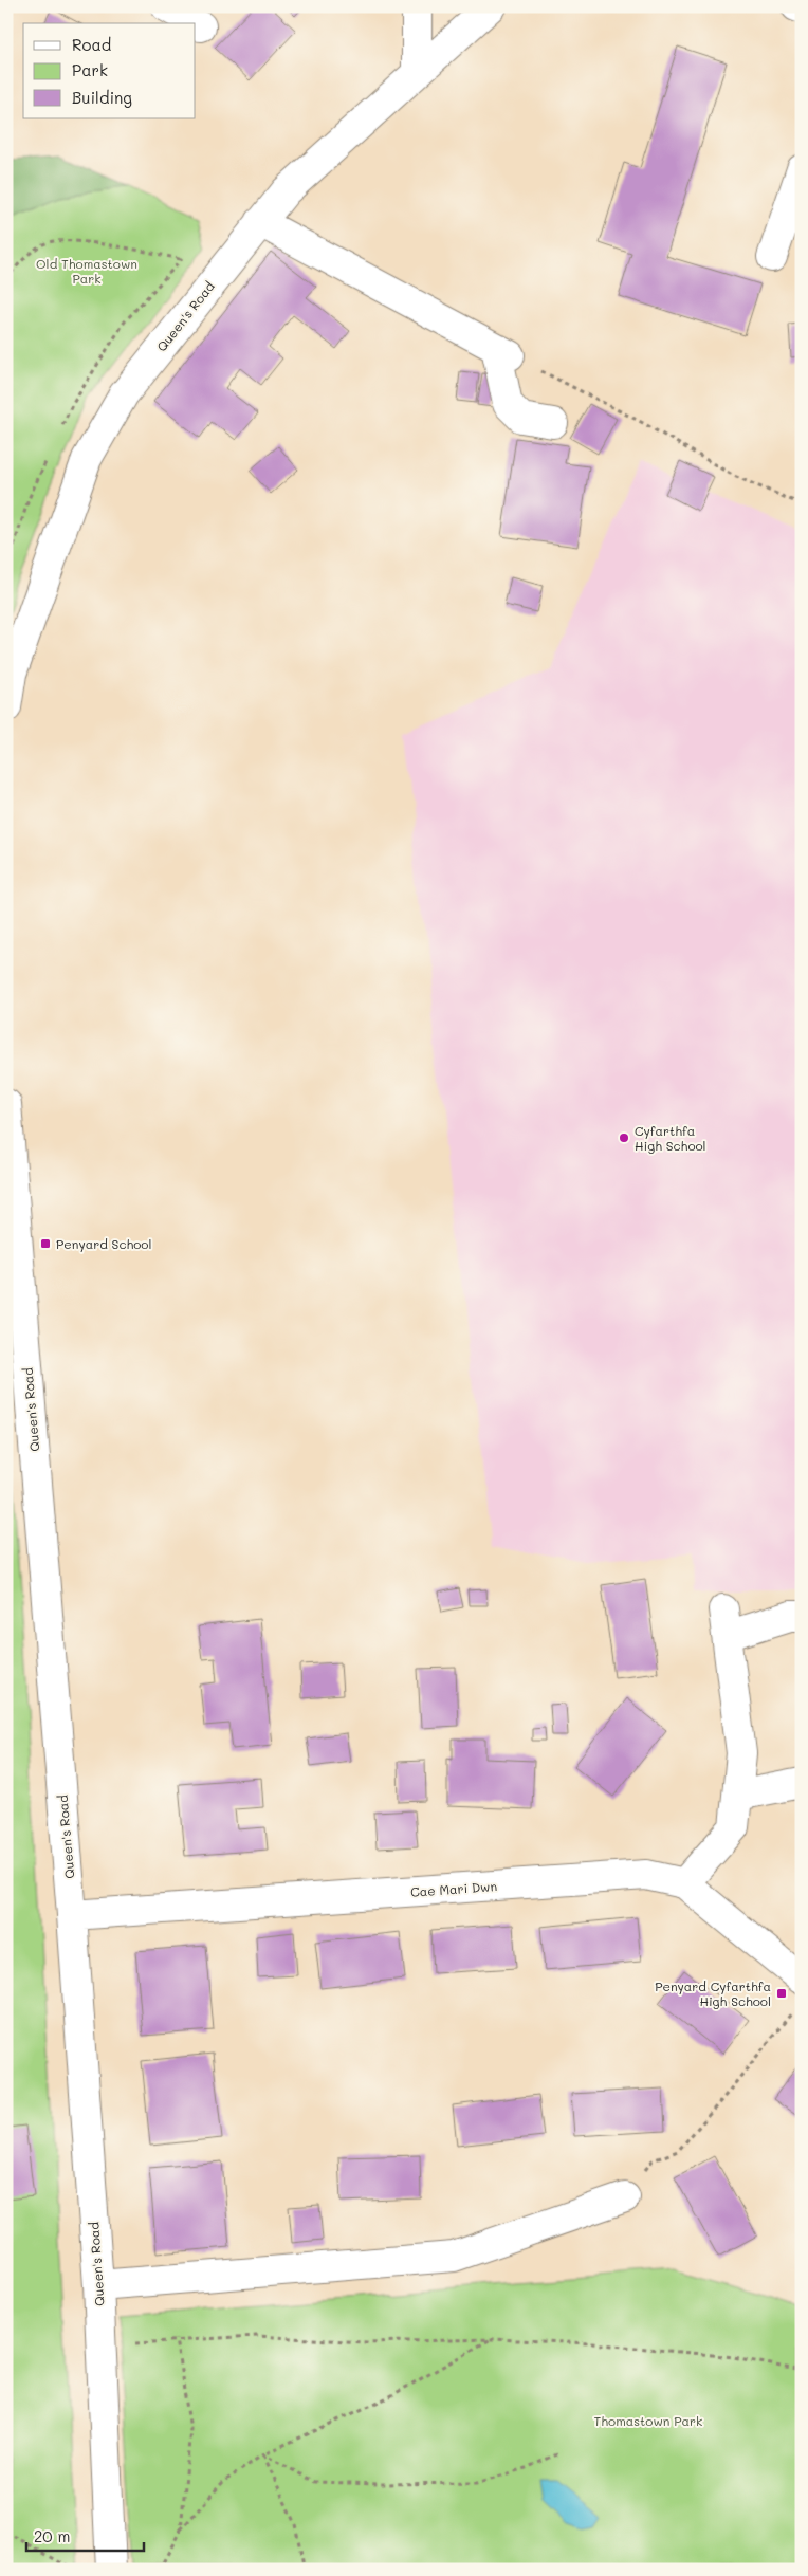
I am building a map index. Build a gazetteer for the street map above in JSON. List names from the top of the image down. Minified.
{"streets":{"street":["Queen's Road","Cae Mari Dwn"]},"crossings":[["Queen's Road","Cae Mari Dwn"]],"parks":["Old Thomastown Park","Thomastown Park"],"places":{"other":["Cyfarthfa High School"],"transit":["Penyard School","Penyard Cyfarthfa High School"]},"legend":["Road","Park","Building"],"scale_bar":"20 m"}
